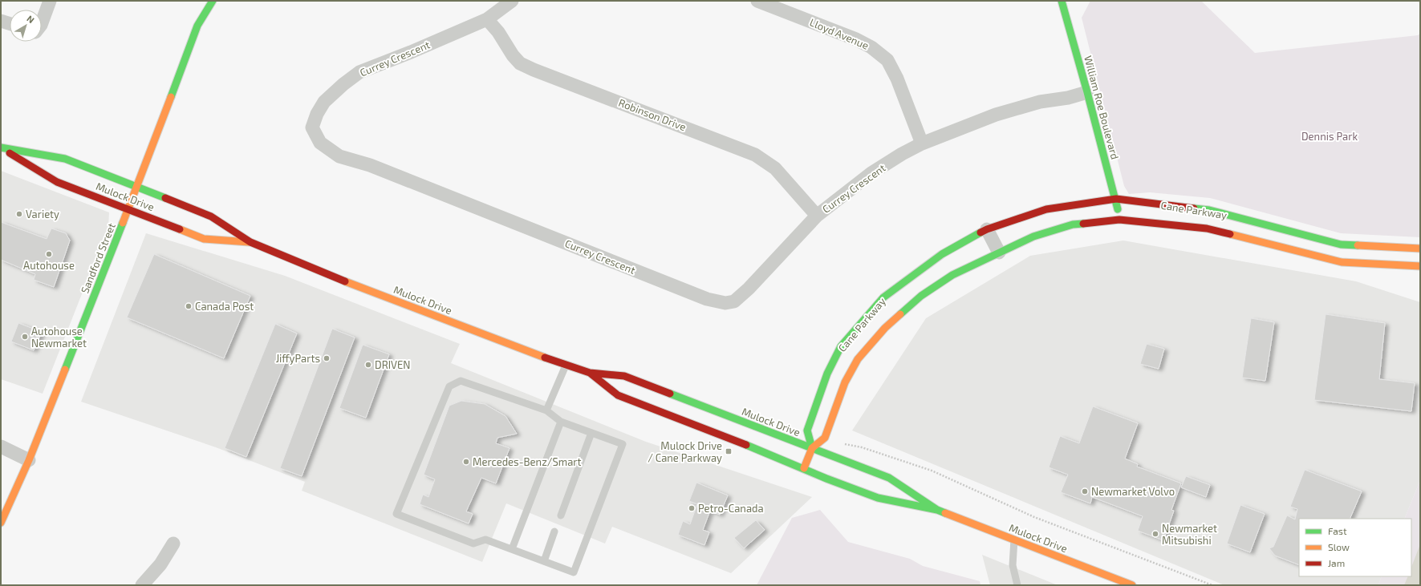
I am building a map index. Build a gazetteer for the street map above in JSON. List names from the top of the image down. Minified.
{"streets":{"main road":["William Roe Boulevard","Mulock Drive","Cane Parkway","Sandford Street"],"street":["Lloyd Avenue","Currey Crescent","Robinson Drive"]},"crossings":[["Lloyd Avenue","Currey Crescent"],["Currey Crescent","William Roe Boulevard"],["Currey Crescent","Robinson Drive"],["William Roe Boulevard","Cane Parkway"],["Mulock Drive","Cane Parkway"],["Mulock Drive","Sandford Street"]],"parks":["Dennis Park"],"places":{"other":["Variety","Autohouse","Canada Post","Autohouse Newmarket","JiffyParts","DRIVEN","Mercedes-Benz/Smart","Newmarket Volvo","Petro-Canada","Newmarket Mitsubishi"],"transit":["Mulock Drive / Cane Parkway"]},"legend":["Fast","Slow","Jam"],"north":"top right"}
